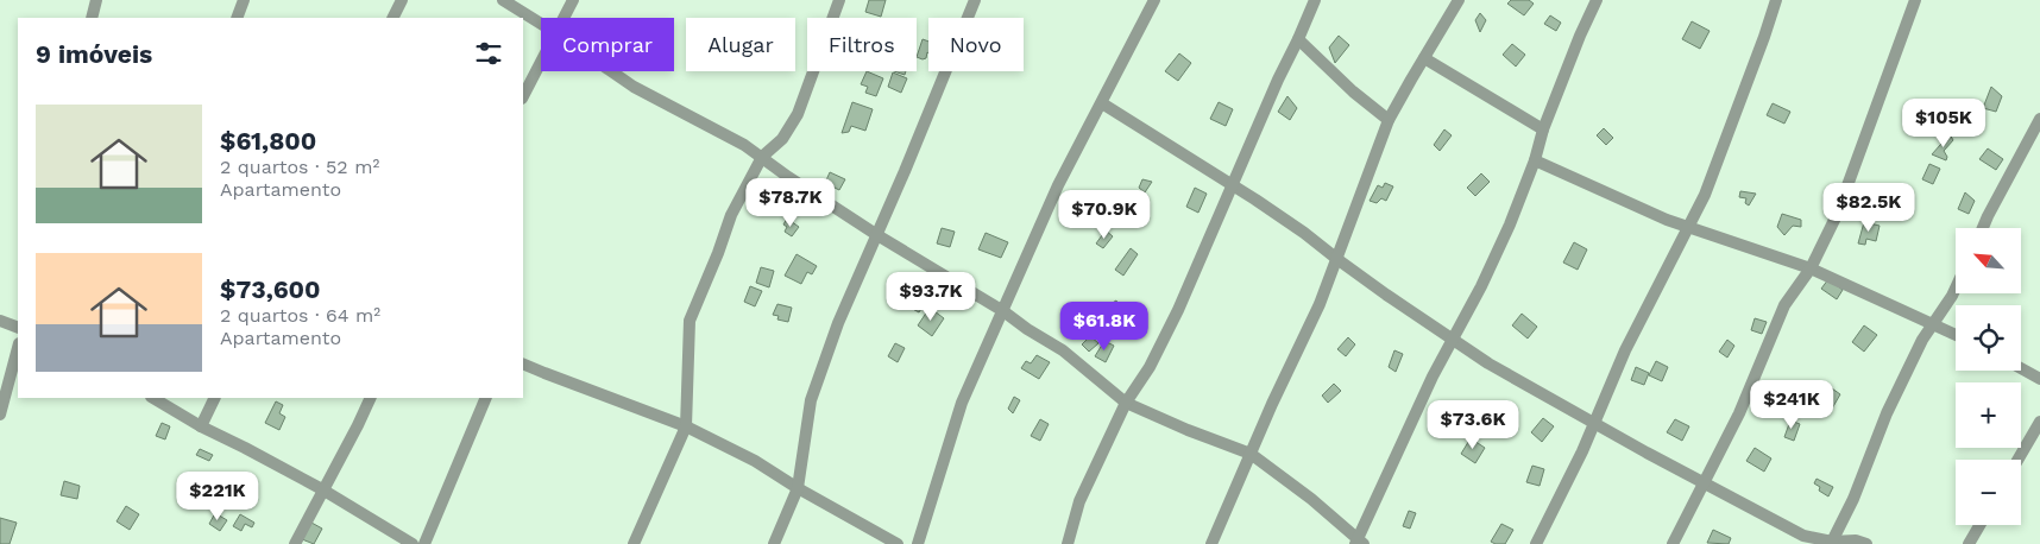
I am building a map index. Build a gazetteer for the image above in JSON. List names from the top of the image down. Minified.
{"north":"top left","page":{"chip":["Comprar","Alugar","Filtros","Novo"],"heading":"9 imóveis","list":[{"name":"$61,800","note":"2 quartos · 52 m² · Apartamento"},{"name":"$73,600","note":"2 quartos · 64 m² · Apartamento"}],"price":["$105K","$78.7K","$82.5K","$70.9K","$93.7K","$61.8K","$241K","$73.6K","$221K"],"map_buttons":["+","−"]}}
